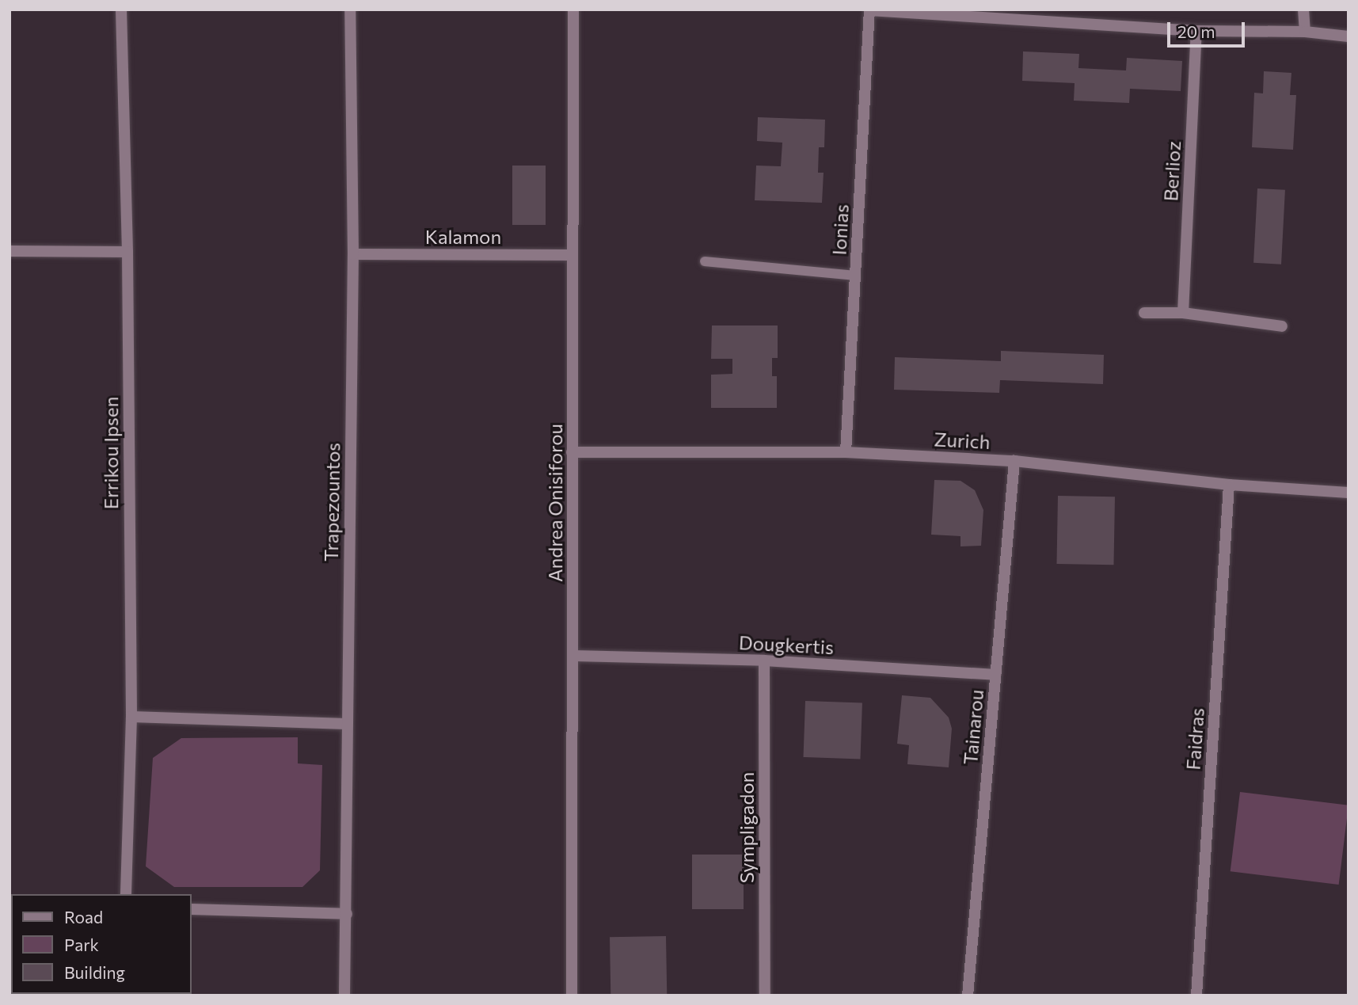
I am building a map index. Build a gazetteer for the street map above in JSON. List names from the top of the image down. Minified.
{"streets":{"street":["Berlioz","Ionias","Kalamon","Zurich","Errikou Ipsen","Trapezountos","Andrea Onisiforou","Dougkertis","Tainarou","Faidras","Sympligadon"]},"crossings":[["Ionias","Zurich"],["Kalamon","Trapezountos"],["Kalamon","Andrea Onisiforou"],["Zurich","Andrea Onisiforou"],["Zurich","Tainarou"],["Zurich","Faidras"],["Andrea Onisiforou","Dougkertis"],["Dougkertis","Tainarou"],["Dougkertis","Sympligadon"]],"legend":["Road","Park","Building"],"scale_bar":"20 m"}
